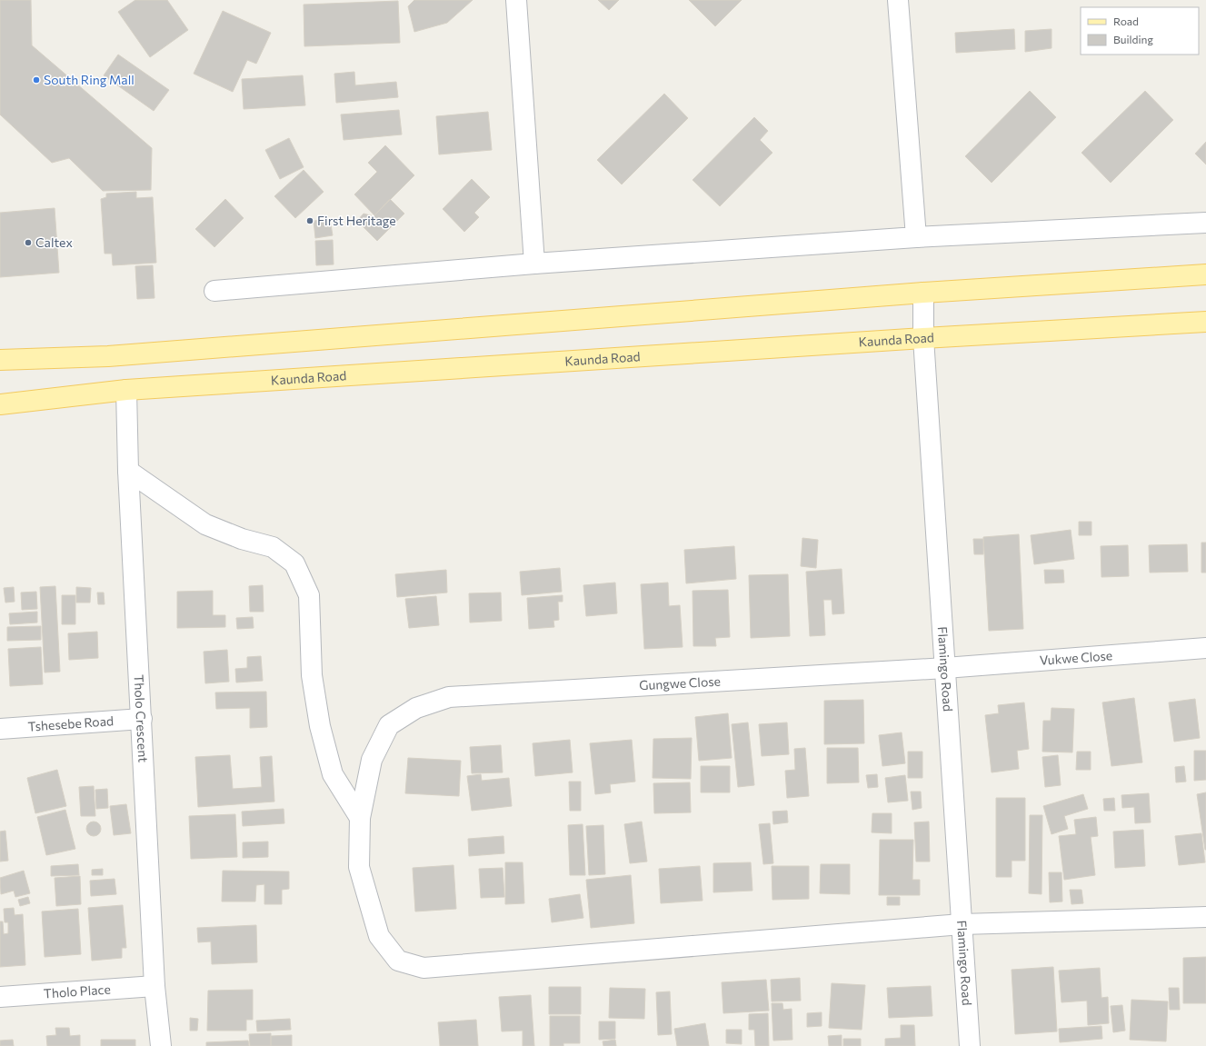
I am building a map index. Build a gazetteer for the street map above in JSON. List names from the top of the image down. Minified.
{"streets":{"main road":["Kaunda Road"],"street":["Vukwe Close","Flamingo Road","Gungwe Close","Tholo Crescent","Tshesebe Road","Tholo Place"]},"crossings":[["Kaunda Road","Flamingo Road"],["Kaunda Road","Tholo Crescent"],["Vukwe Close","Flamingo Road"],["Vukwe Close","Gungwe Close"],["Flamingo Road","Gungwe Close"],["Tholo Crescent","Tshesebe Road"],["Tholo Crescent","Tholo Place"]],"places":["South Ring Mall","First Heritage","Caltex"],"legend":["Road","Building"]}
